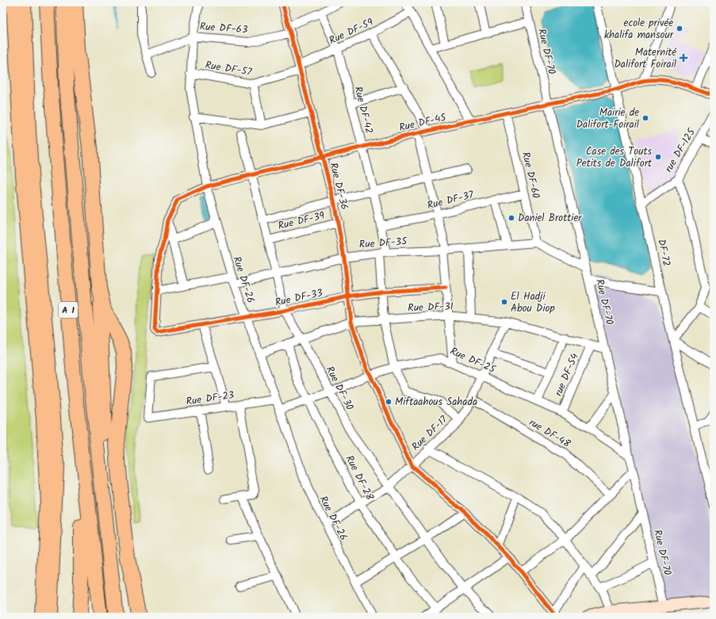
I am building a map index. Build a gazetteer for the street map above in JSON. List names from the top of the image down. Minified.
{"streets":{"highway":["A 1"],"street":["Rue DF-63","Rue DF-59","Rue DF-70","Rue DF-57","Rue DF-42","Rue DF-45","rue DF-125","Rue DF-60","Rue DF-36","Rue DF-37","Rue DF-39","Rue DF-35","DF-72","Rue DF-26","Rue DF-33","Rue DF-31","Rue DF-25","rue DF-54","Rue DF-30","Rue DF-23","Rue DF-17","rue DF-48","Rue DF-28"]},"crossings":[["Rue DF-63","Rue DF-42"],["Rue DF-63","Rue DF-36"],["Rue DF-63","Rue DF-26"],["Rue DF-59","Rue DF-57"],["Rue DF-59","Rue DF-42"],["Rue DF-59","Rue DF-36"],["Rue DF-70","Rue DF-45"],["Rue DF-70","Rue DF-31"],["Rue DF-70","Rue DF-25"],["Rue DF-57","Rue DF-36"],["Rue DF-57","Rue DF-26"],["Rue DF-42","Rue DF-45"],["Rue DF-42","Rue DF-37"],["Rue DF-42","Rue DF-35"],["Rue DF-42","Rue DF-33"],["Rue DF-42","Rue DF-31"],["Rue DF-42","Rue DF-25"],["Rue DF-42","Rue DF-17"],["Rue DF-45","Rue DF-60"],["Rue DF-45","Rue DF-36"],["Rue DF-45","Rue DF-35"],["Rue DF-45","DF-72"],["Rue DF-45","Rue DF-26"],["Rue DF-45","Rue DF-33"],["Rue DF-45","Rue DF-30"],["rue DF-125","DF-72"],["Rue DF-60","Rue DF-37"],["Rue DF-60","Rue DF-35"],["Rue DF-36","Rue DF-39"],["Rue DF-36","Rue DF-35"],["Rue DF-36","Rue DF-33"],["Rue DF-36","Rue DF-31"],["Rue DF-36","Rue DF-25"],["Rue DF-36","Rue DF-17"],["Rue DF-39","Rue DF-30"],["Rue DF-35","Rue DF-26"],["Rue DF-35","Rue DF-30"],["Rue DF-26","Rue DF-33"],["Rue DF-26","Rue DF-31"],["Rue DF-26","Rue DF-25"],["Rue DF-26","Rue DF-23"],["Rue DF-26","Rue DF-17"],["Rue DF-33","Rue DF-30"],["Rue DF-31","rue DF-54"],["Rue DF-31","Rue DF-30"],["Rue DF-31","Rue DF-17"],["Rue DF-31","Rue DF-28"],["Rue DF-25","rue DF-54"],["Rue DF-25","Rue DF-30"],["Rue DF-25","Rue DF-17"],["Rue DF-25","Rue DF-28"],["Rue DF-30","Rue DF-17"],["Rue DF-17","rue DF-48"],["Rue DF-17","Rue DF-28"]],"places":{"other":["ecole privée khalifa mansour","Mairie de Dalifort-Foirail","Case des Touts Petits de Dalifort","Daniel Brottier","El Hadji Abou Diop","Miftaahous Sahada"],"health":["Maternité Dalifort Foirail"]}}
